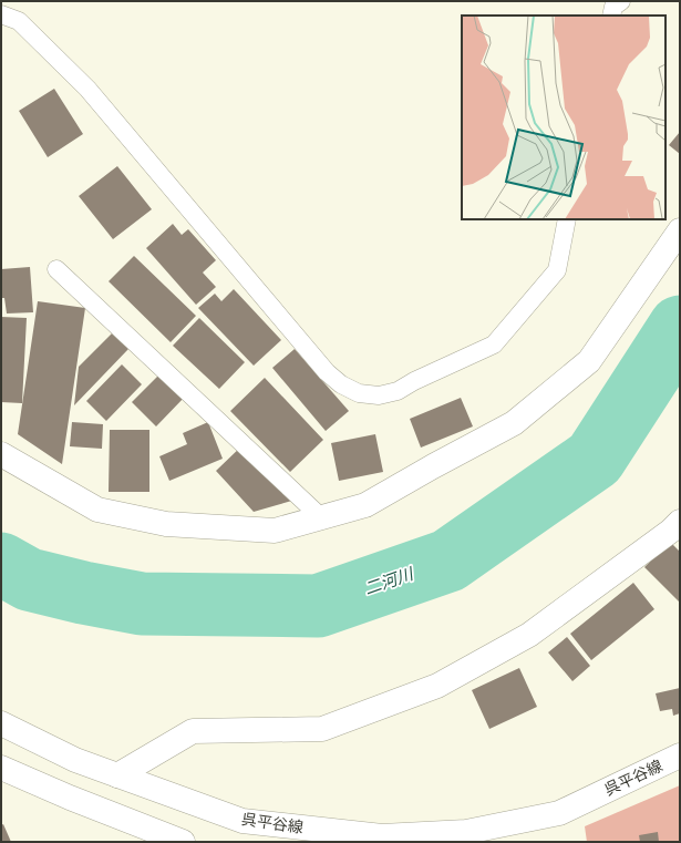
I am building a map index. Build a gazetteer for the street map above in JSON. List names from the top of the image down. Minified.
{"streets":{"street":["呉平谷線"]},"water":["二河川"]}
